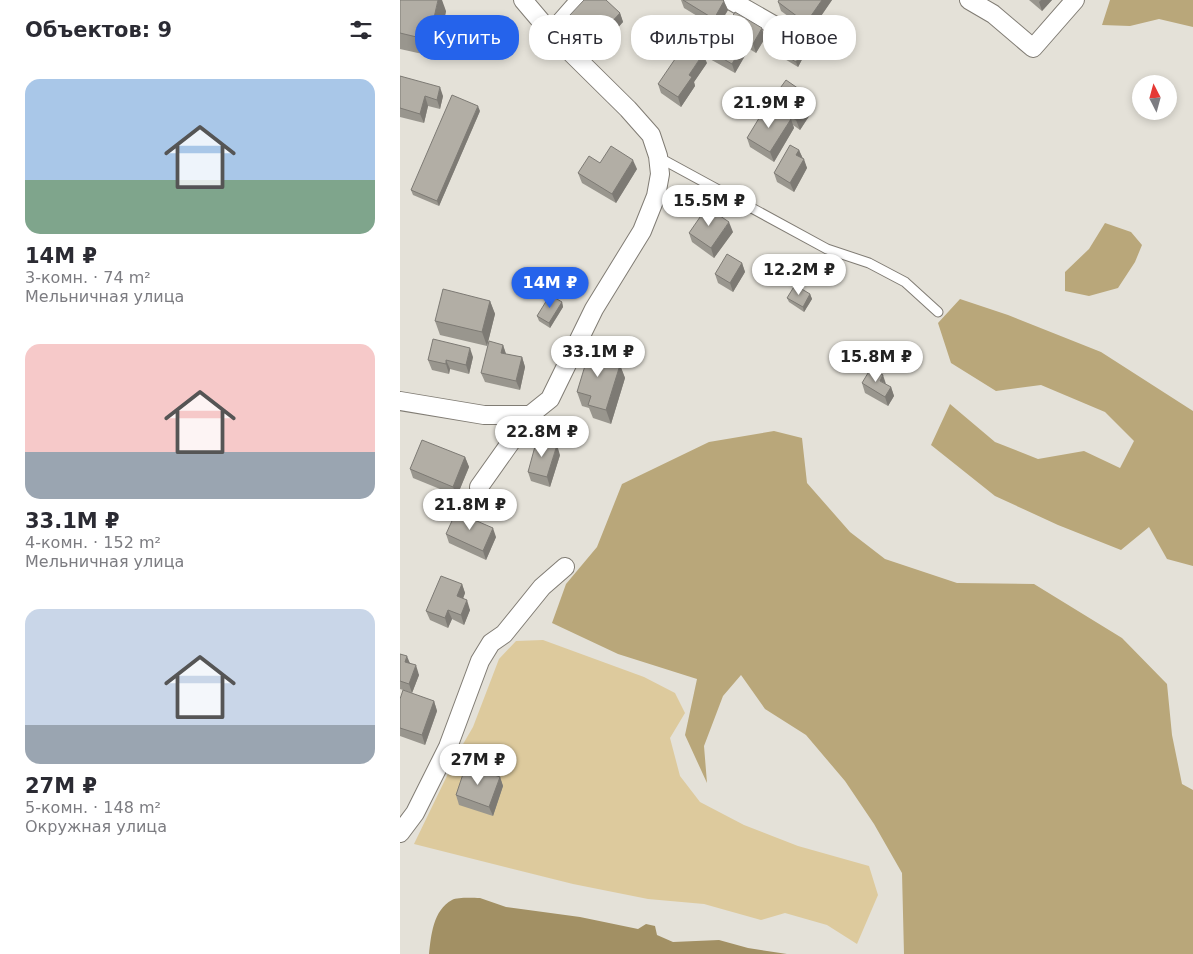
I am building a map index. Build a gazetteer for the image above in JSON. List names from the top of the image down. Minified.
{"north":"top","page":{"heading":"Объектов: 9","chip":["Купить","Снять","Фильтры","Новое"],"list":[{"name":"14M ₽","note":"3-комн. · 74 m² · Мельничная улица"},{"name":"33.1M ₽","note":"4-комн. · 152 m² · Мельничная улица"},{"name":"27M ₽","note":"5-комн. · 148 m² · Окружная улица"}],"price":["21.9M ₽","15.5M ₽","12.2M ₽","14M ₽","33.1M ₽","15.8M ₽","22.8M ₽","21.8M ₽","27M ₽"]}}
